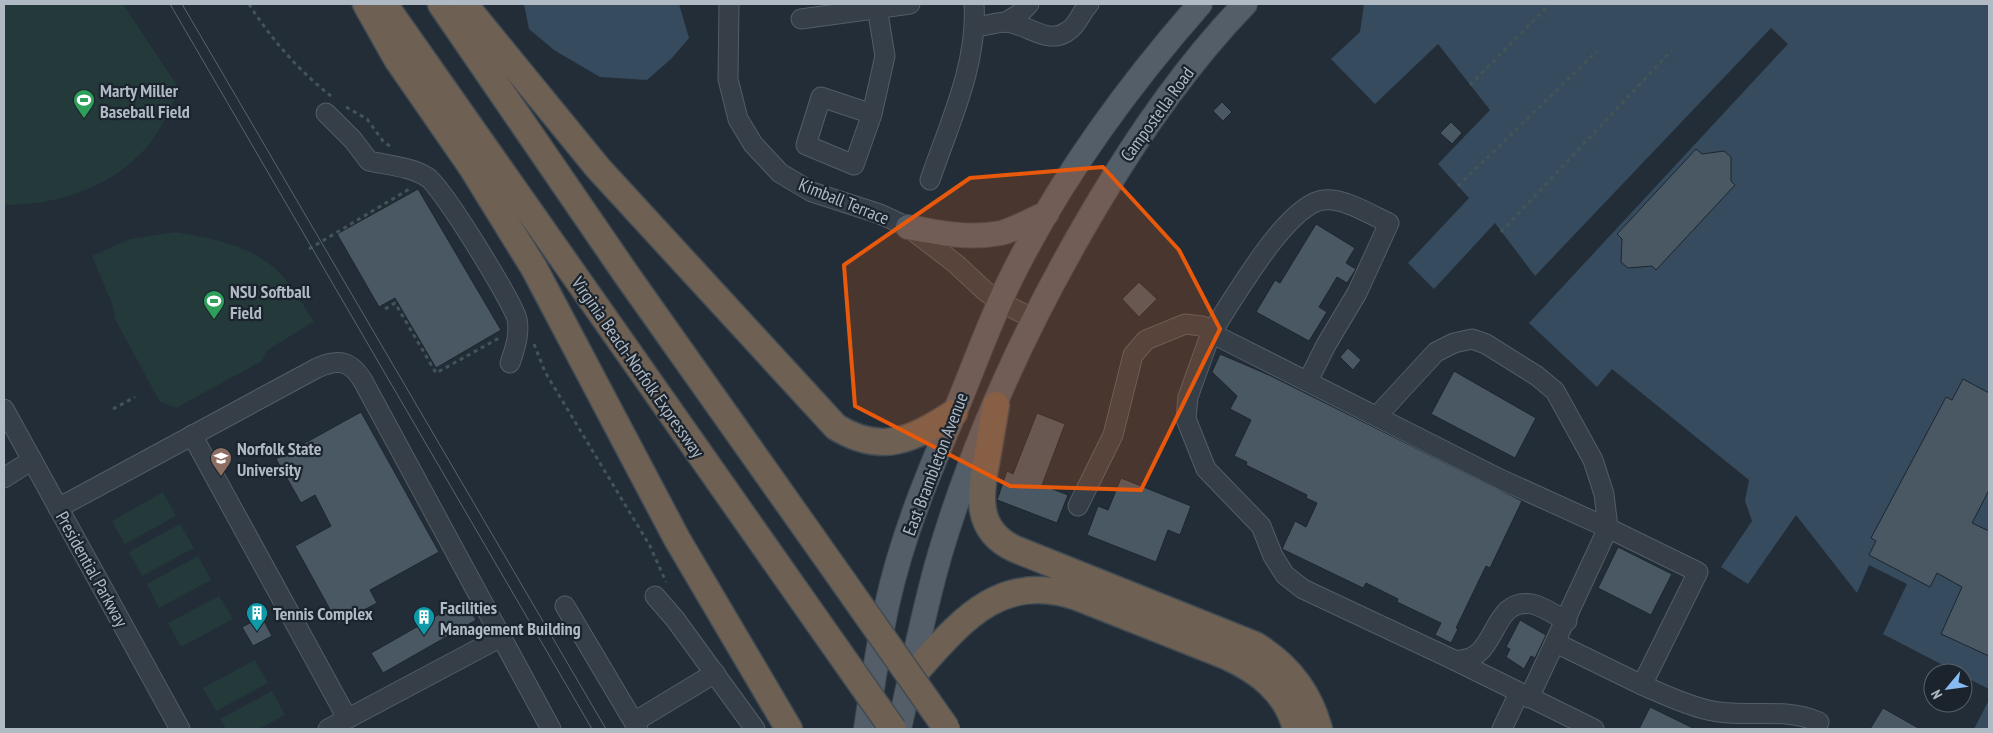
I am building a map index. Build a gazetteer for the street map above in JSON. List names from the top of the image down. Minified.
{"streets":{"highway":["Virginia Beach-Norfolk Expressway"],"main road":["Campostella Road","East Brambleton Avenue"],"street":["Kimball Terrace","Presidential Parkway"]},"crossings":[["Campostella Road","East Brambleton Avenue"],["Kimball Terrace","East Brambleton Avenue"]],"places":{"sports":["Marty Miller Baseball Field","NSU Softball Field"],"school or university":["Norfolk State University"],"building":["Tennis Complex","Facilities Management Building"]},"north":"bottom left"}
